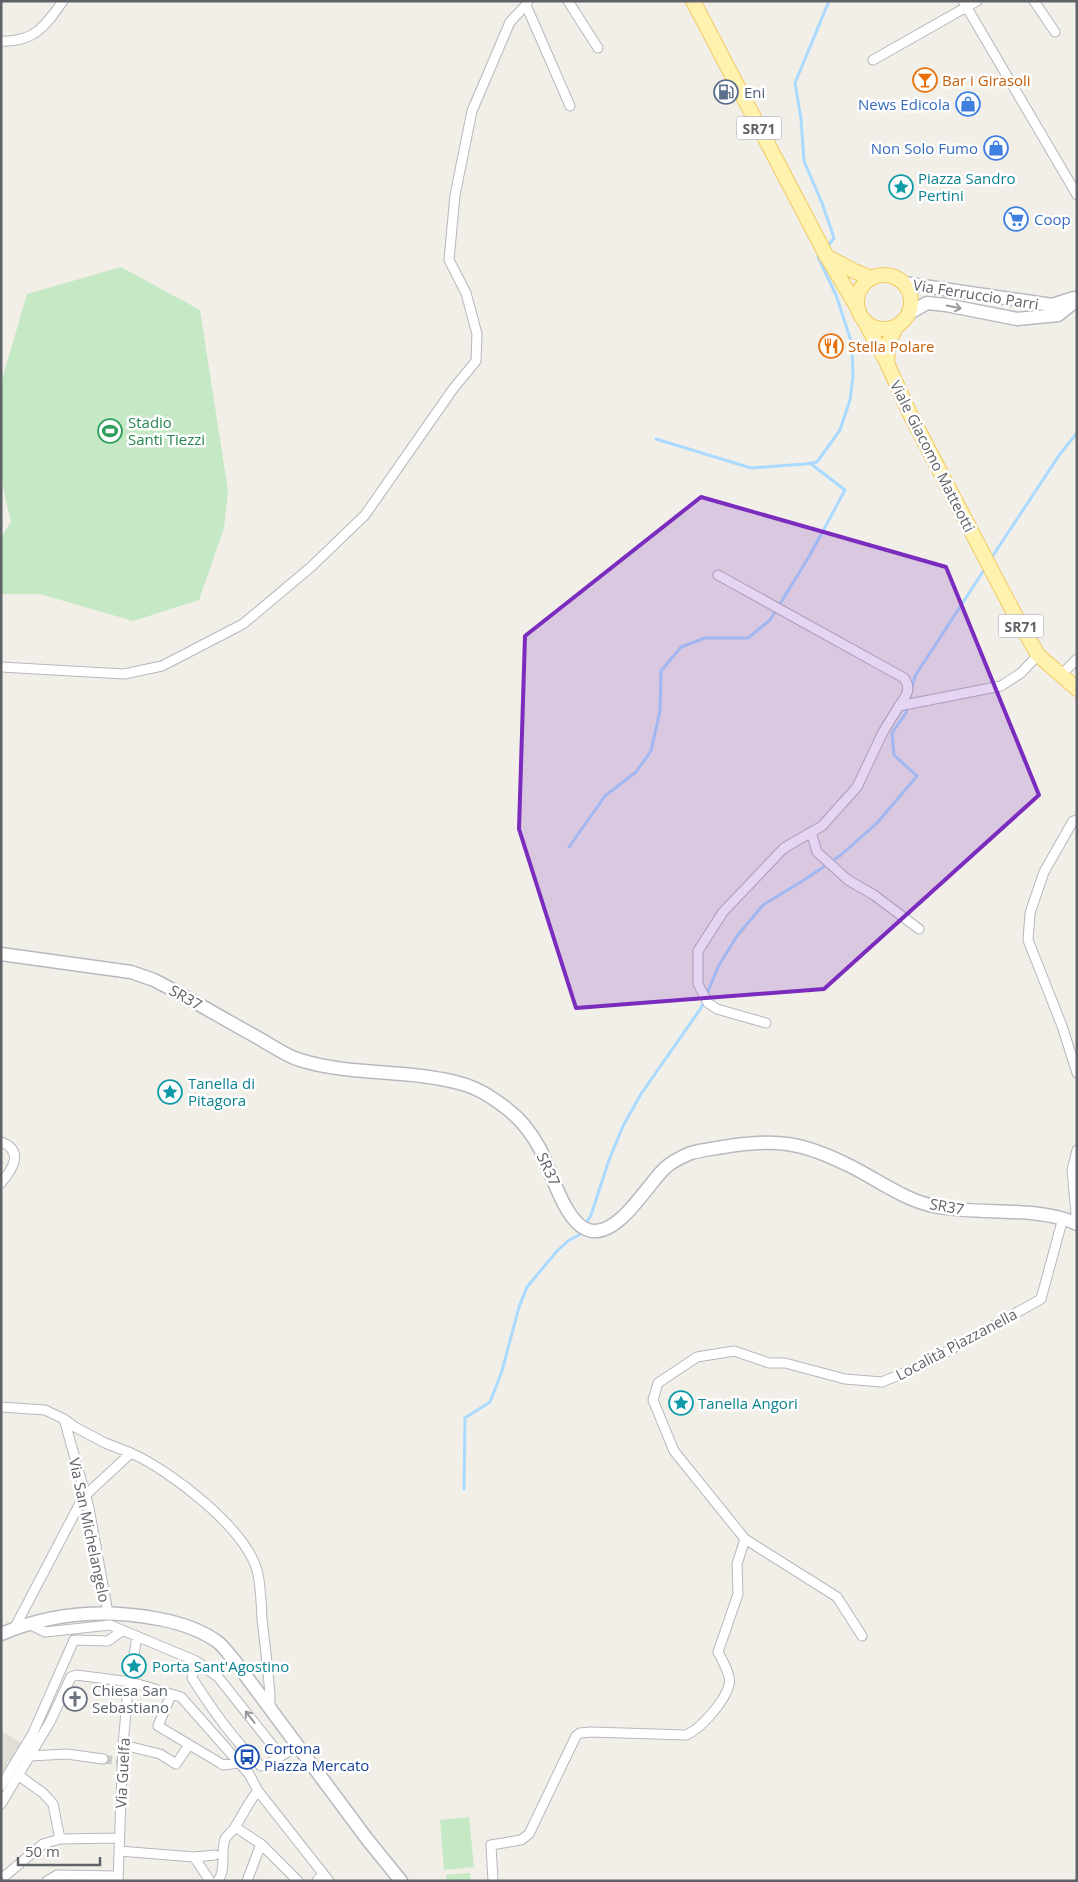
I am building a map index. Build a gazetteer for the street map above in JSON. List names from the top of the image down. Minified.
{"streets":{"main road":["SR71","Viale Giacomo Matteotti"],"street":["Via Ferruccio Parri","SR37","Località Piazzanella","Via San Michelangelo","Via Guelfa"]},"crossings":[["SR71","Viale Giacomo Matteotti"],["Via Ferruccio Parri","Viale Giacomo Matteotti"],["SR37","Località Piazzanella"]],"places":{"bar":["Bar i Girasoli"],"fuel station":["Eni"],"shop":["News Edicola","Non Solo Fumo"],"place":["Piazza Sandro Pertini","Tanella di Pitagora","Tanella Angori","Porta Sant'Agostino"],"supermarket":["Coop"],"restaurant":["Stella Polare"],"sports":["Stadio Santi Tiezzi"],"church":["Chiesa San Sebastiano"],"bus stop":["Cortona Piazza Mercato"]},"scale_bar":"50 m"}
